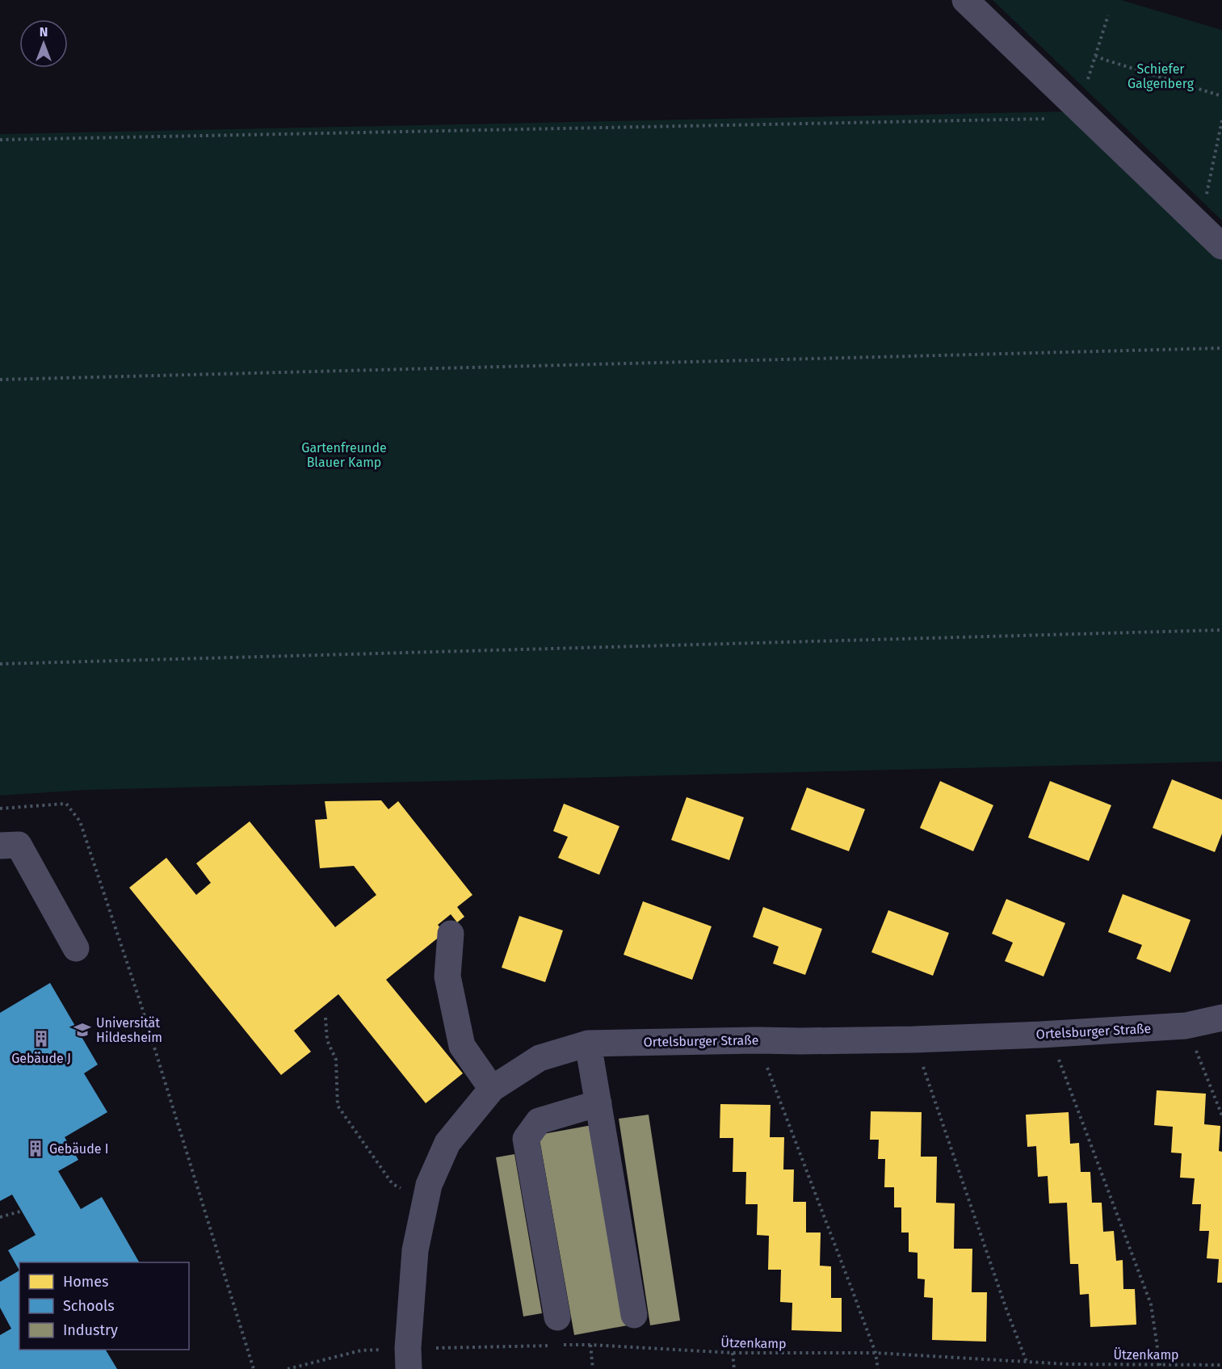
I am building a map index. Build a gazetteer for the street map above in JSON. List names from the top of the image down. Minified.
{"streets":{"street":["Ortelsburger Straße"],"path":["Ützenkamp"]},"parks":["Schiefer Galgenberg","Gartenfreunde Blauer Kamp"],"places":{"school or university":["Universität Hildesheim"],"building":["Gebäude J","Gebäude I"]},"legend":["Homes","Schools","Industry"],"north":"top"}
